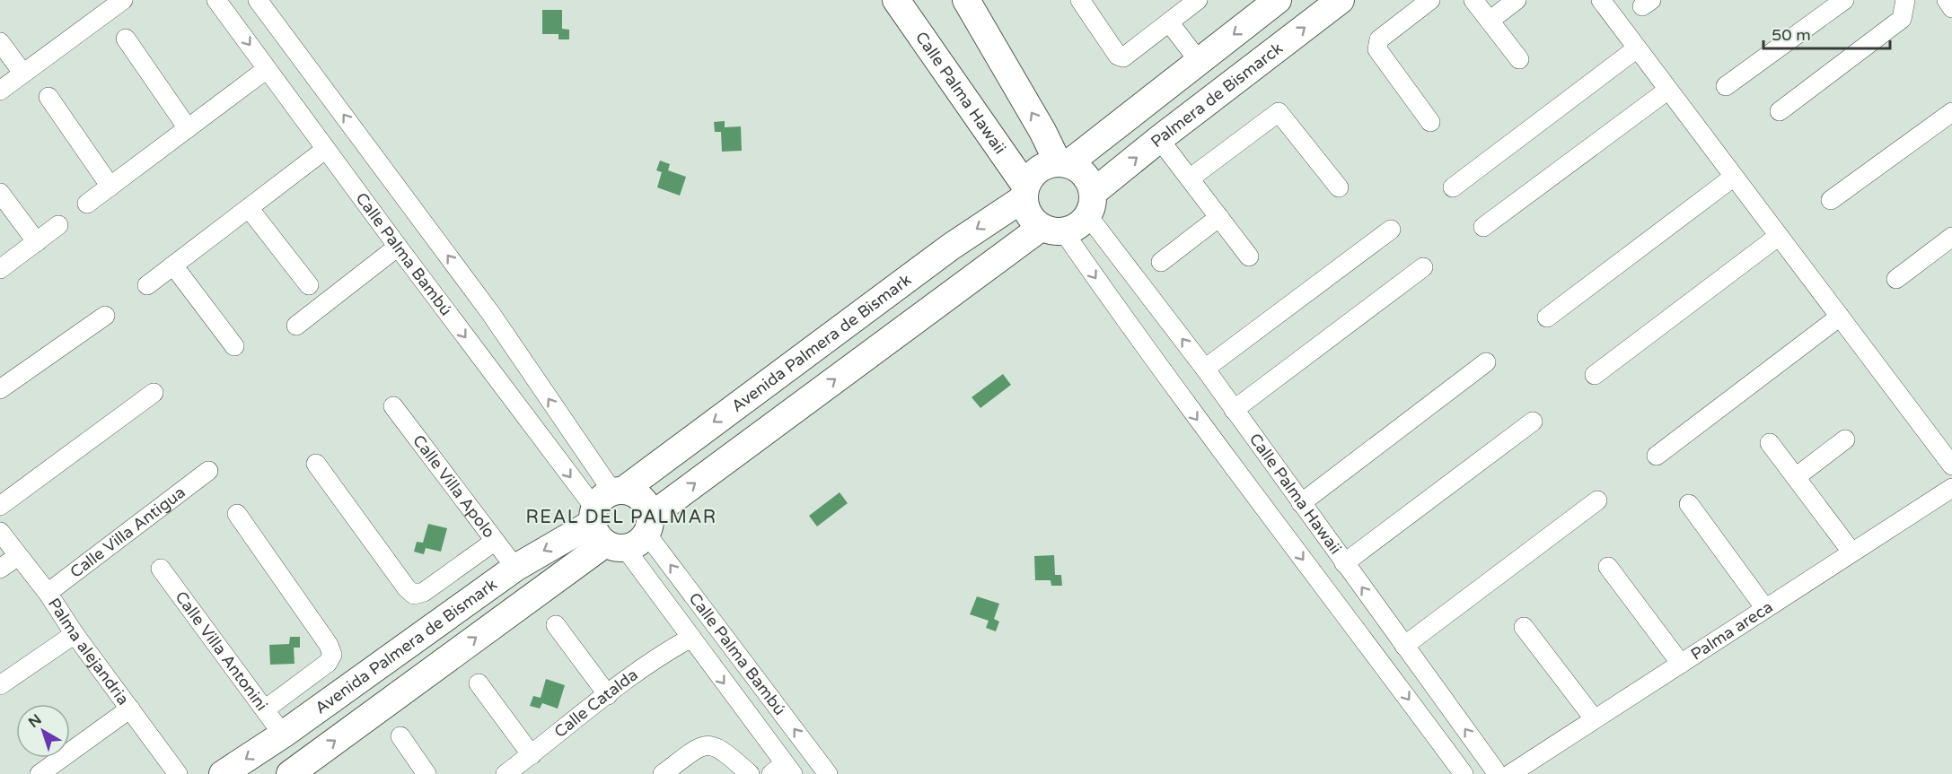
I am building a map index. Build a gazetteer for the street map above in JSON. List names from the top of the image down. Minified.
{"streets":{"street":["Calle Palma Hawaii","Palmera de Bismarck","Calle Palma Bambú","Avenida Palmera de Bismark","Calle Villa Apolo","Calle Villa Antigua","Palma areca","Calle Villa Antonini","Palma alejandria","Calle Catalda"]},"crossings":[["Calle Palma Hawaii","Palmera de Bismarck"],["Calle Palma Hawaii","Avenida Palmera de Bismark"],["Palmera de Bismarck","Avenida Palmera de Bismark"],["Calle Palma Bambú","Avenida Palmera de Bismark"],["Calle Palma Bambú","Calle Catalda"],["Avenida Palmera de Bismark","Calle Villa Apolo"],["Avenida Palmera de Bismark","Calle Villa Antonini"],["Calle Villa Antigua","Palma alejandria"]],"districts":["REAL DEL PALMAR"],"scale_bar":"50 m","north":"top left"}
